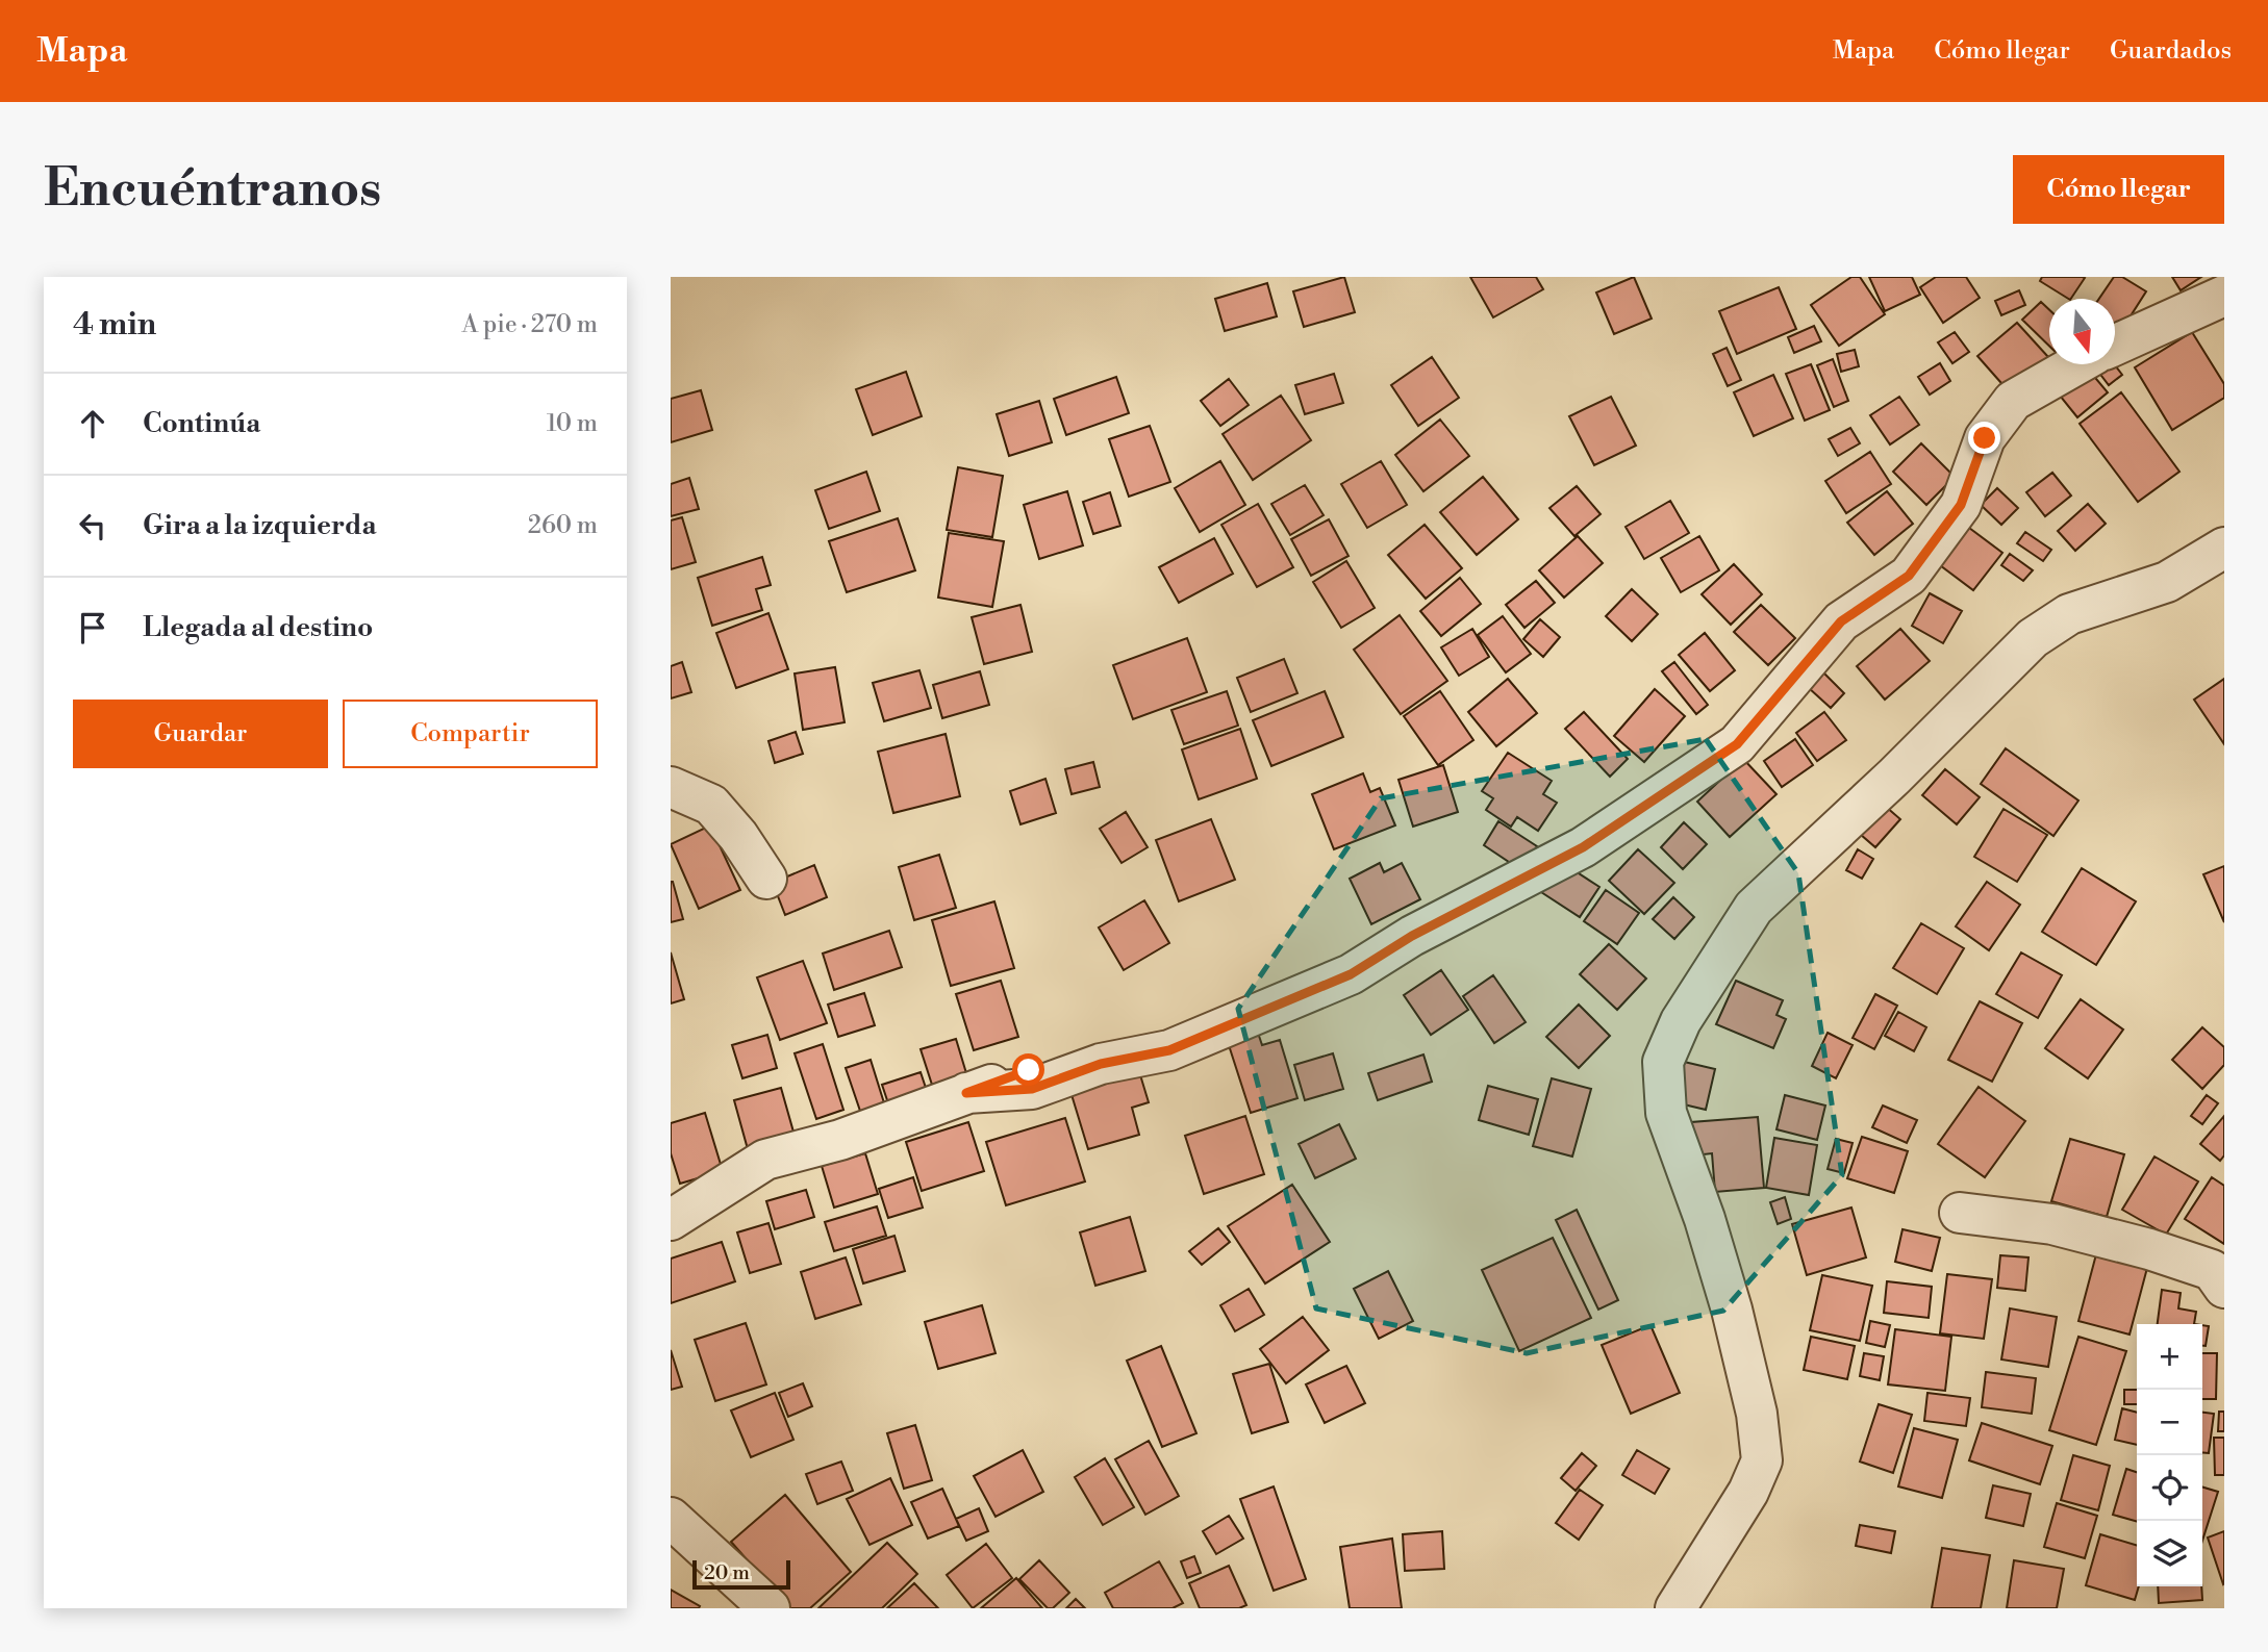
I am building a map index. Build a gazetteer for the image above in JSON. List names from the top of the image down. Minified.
{"scale_bar":"20 m","north":"bottom","page":{"header":"Mapa","nav":["Mapa","Cómo llegar","Guardados"],"buttons":["Cómo llegar",["Guardar","Compartir"]],"title":"Encuéntranos","heading":["4 min","A pie · 270 m"],"list":[["Continúa","10 m"],["Gira a la izquierda","260 m"],"Llegada al destino"],"map_buttons":["+","−"],"scale":"20 m"}}
